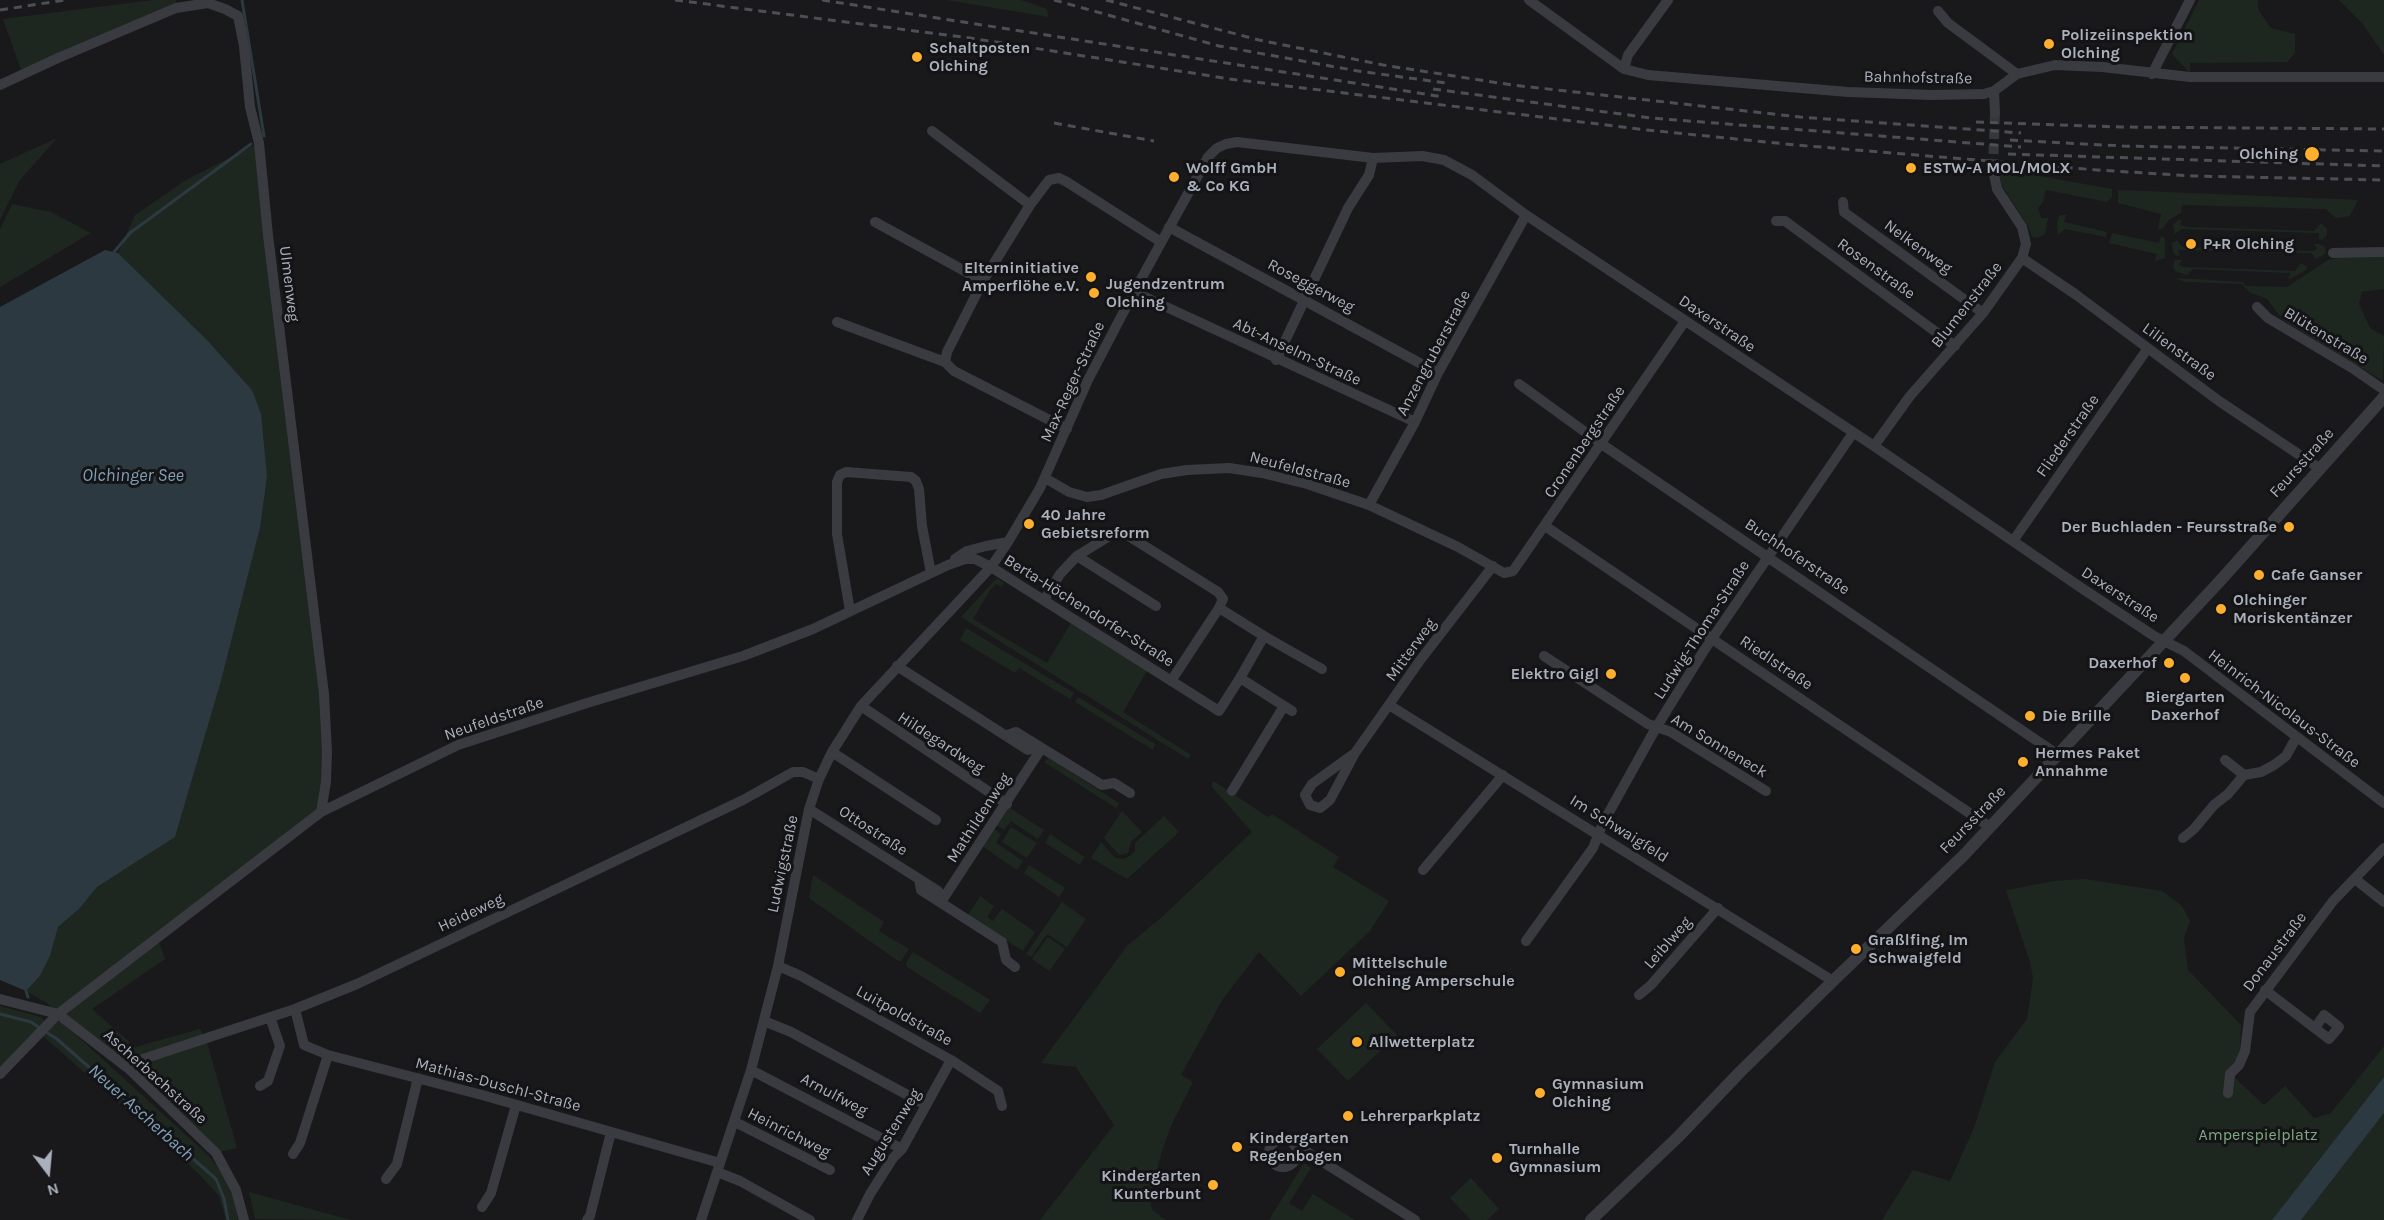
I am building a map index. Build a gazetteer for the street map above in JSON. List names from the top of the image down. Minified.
{"streets":{"street":["Bahnhofstraße","Nelkenweg","Rosenstraße","Ulmenweg","Roseggerweg","Blumenstraße","Daxerstraße","Blütenstraße","Abt-Anselm-Straße","Lilienstraße","Anzengruberstraße","Max-Reger-Straße","Fliederstraße","Cronenbergstraße","Feursstraße","Neufeldstraße","Buchhoferstraße","Berta-Höchendorfer-Straße","Ludwig-Thoma-Straße","Mitterweg","Riedlstraße","Heinrich-Nicolaus-Straße","Hildegardweg","Am Sonneneck","Mathildenweg","Im Schwaigfeld","Ottostraße","Ludwigstraße","Heideweg","Leiblweg","Donaustraße","Luitpoldstraße","Ascherbachstraße","Mathias-Duschl-Straße","Arnulfweg","Augustenweg","Heinrichweg"]},"crossings":[["Nelkenweg","Blumenstraße"],["Rosenstraße","Blumenstraße"],["Ulmenweg","Neufeldstraße"],["Roseggerweg","Anzengruberstraße"],["Roseggerweg","Max-Reger-Straße"],["Blumenstraße","Daxerstraße"],["Blumenstraße","Lilienstraße"],["Daxerstraße","Anzengruberstraße"],["Daxerstraße","Max-Reger-Straße"],["Daxerstraße","Fliederstraße"],["Daxerstraße","Cronenbergstraße"],["Daxerstraße","Feursstraße"],["Daxerstraße","Ludwig-Thoma-Straße"],["Daxerstraße","Heinrich-Nicolaus-Straße"],["Blütenstraße","Feursstraße"],["Abt-Anselm-Straße","Anzengruberstraße"],["Abt-Anselm-Straße","Max-Reger-Straße"],["Lilienstraße","Fliederstraße"],["Lilienstraße","Feursstraße"],["Anzengruberstraße","Neufeldstraße"],["Max-Reger-Straße","Neufeldstraße"],["Max-Reger-Straße","Berta-Höchendorfer-Straße"],["Max-Reger-Straße","Ludwigstraße"],["Cronenbergstraße","Neufeldstraße"],["Cronenbergstraße","Buchhoferstraße"],["Cronenbergstraße","Riedlstraße"],["Feursstraße","Buchhoferstraße"],["Feursstraße","Riedlstraße"],["Feursstraße","Heinrich-Nicolaus-Straße"],["Feursstraße","Im Schwaigfeld"],["Neufeldstraße","Berta-Höchendorfer-Straße"],["Neufeldstraße","Mitterweg"],["Neufeldstraße","Ludwigstraße"],["Neufeldstraße","Ascherbachstraße"],["Buchhoferstraße","Ludwig-Thoma-Straße"],["Berta-Höchendorfer-Straße","Ludwigstraße"],["Ludwig-Thoma-Straße","Riedlstraße"],["Ludwig-Thoma-Straße","Am Sonneneck"],["Ludwig-Thoma-Straße","Im Schwaigfeld"],["Mitterweg","Im Schwaigfeld"],["Hildegardweg","Mathildenweg"],["Hildegardweg","Ludwigstraße"],["Mathildenweg","Ottostraße"],["Im Schwaigfeld","Leiblweg"],["Ottostraße","Ludwigstraße"],["Ludwigstraße","Heideweg"],["Ludwigstraße","Luitpoldstraße"],["Ludwigstraße","Mathias-Duschl-Straße"],["Ludwigstraße","Arnulfweg"],["Ludwigstraße","Heinrichweg"],["Heideweg","Ascherbachstraße"],["Heideweg","Mathias-Duschl-Straße"],["Luitpoldstraße","Augustenweg"],["Arnulfweg","Augustenweg"]],"water":["Olchinger See","Neuer Ascherbach"],"parks":["Amperspielplatz"],"places":["Polizeiinspektion Olching","Schaltposten Olching","Olching","ESTW-A MOL/MOLX","Wolff GmbH & Co KG","P+R Olching","Elterninitiative Amperflöhe e.V.","Jugendzentrum Olching","40 Jahre Gebietsreform","Der Buchladen - Feursstraße","Cafe Ganser","Olchinger Moriskentänzer","Daxerhof","Elektro Gigl","Biergarten Daxerhof","Die Brille","Hermes Paket Annahme","Graßlfing, Im Schwaigfeld","Mittelschule Olching Amperschule","Allwetterplatz","Gymnasium Olching","Lehrerparkplatz","Kindergarten Regenbogen","Turnhalle Gymnasium","Kindergarten Kunterbunt"],"north":"bottom"}
